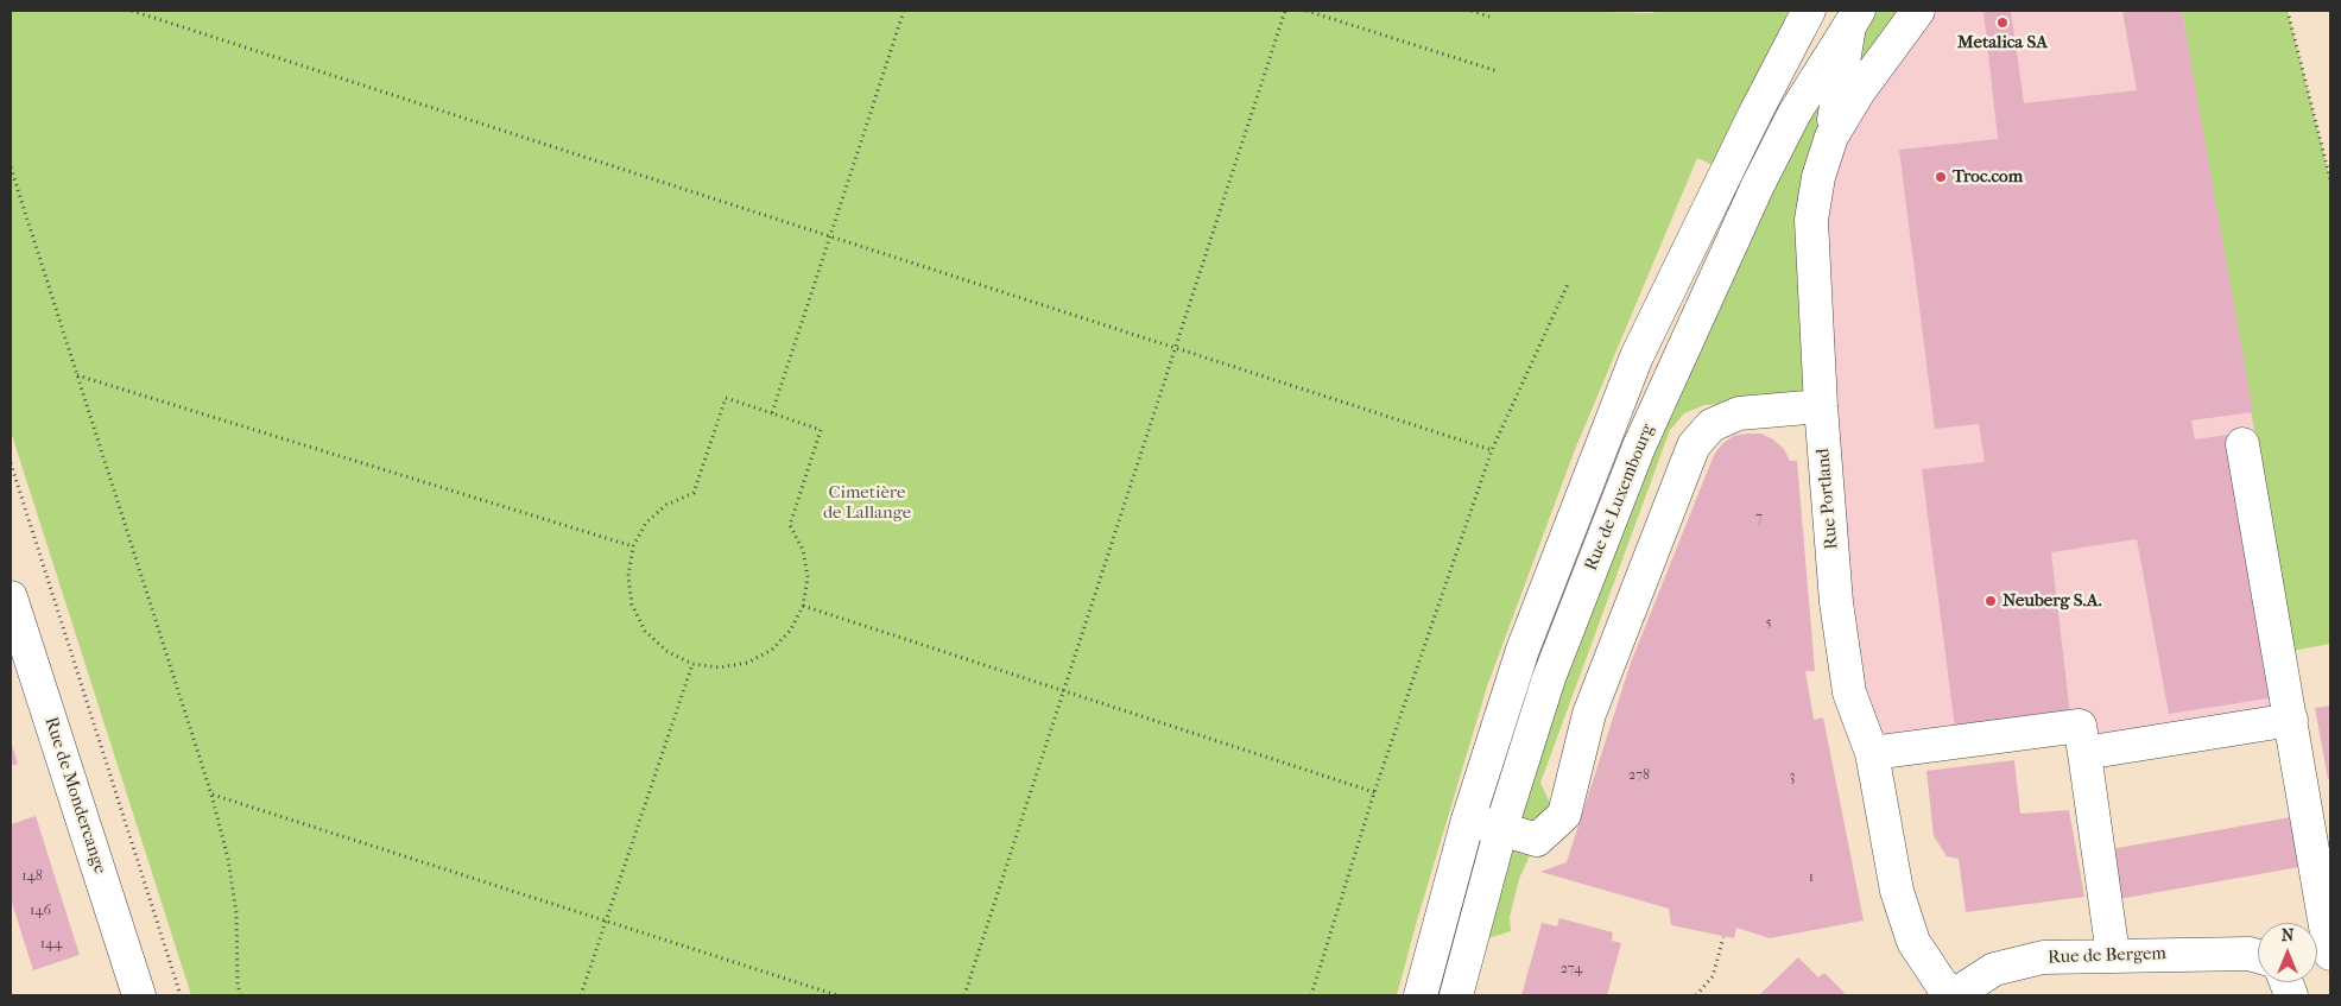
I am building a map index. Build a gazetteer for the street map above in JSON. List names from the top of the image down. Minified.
{"streets":{"main road":["Rue de Luxembourg","Rue Portland","Rue de Mondercange","Rue de Bergem"]},"crossings":[["Rue Portland","Rue de Bergem"]],"parks":["Cimetière de Lallange"],"places":["Metalica SA","Troc.com","Neuberg S.A."],"house_numbers":["7","5","278","3","148","1","146","144","274"],"north":"top"}
